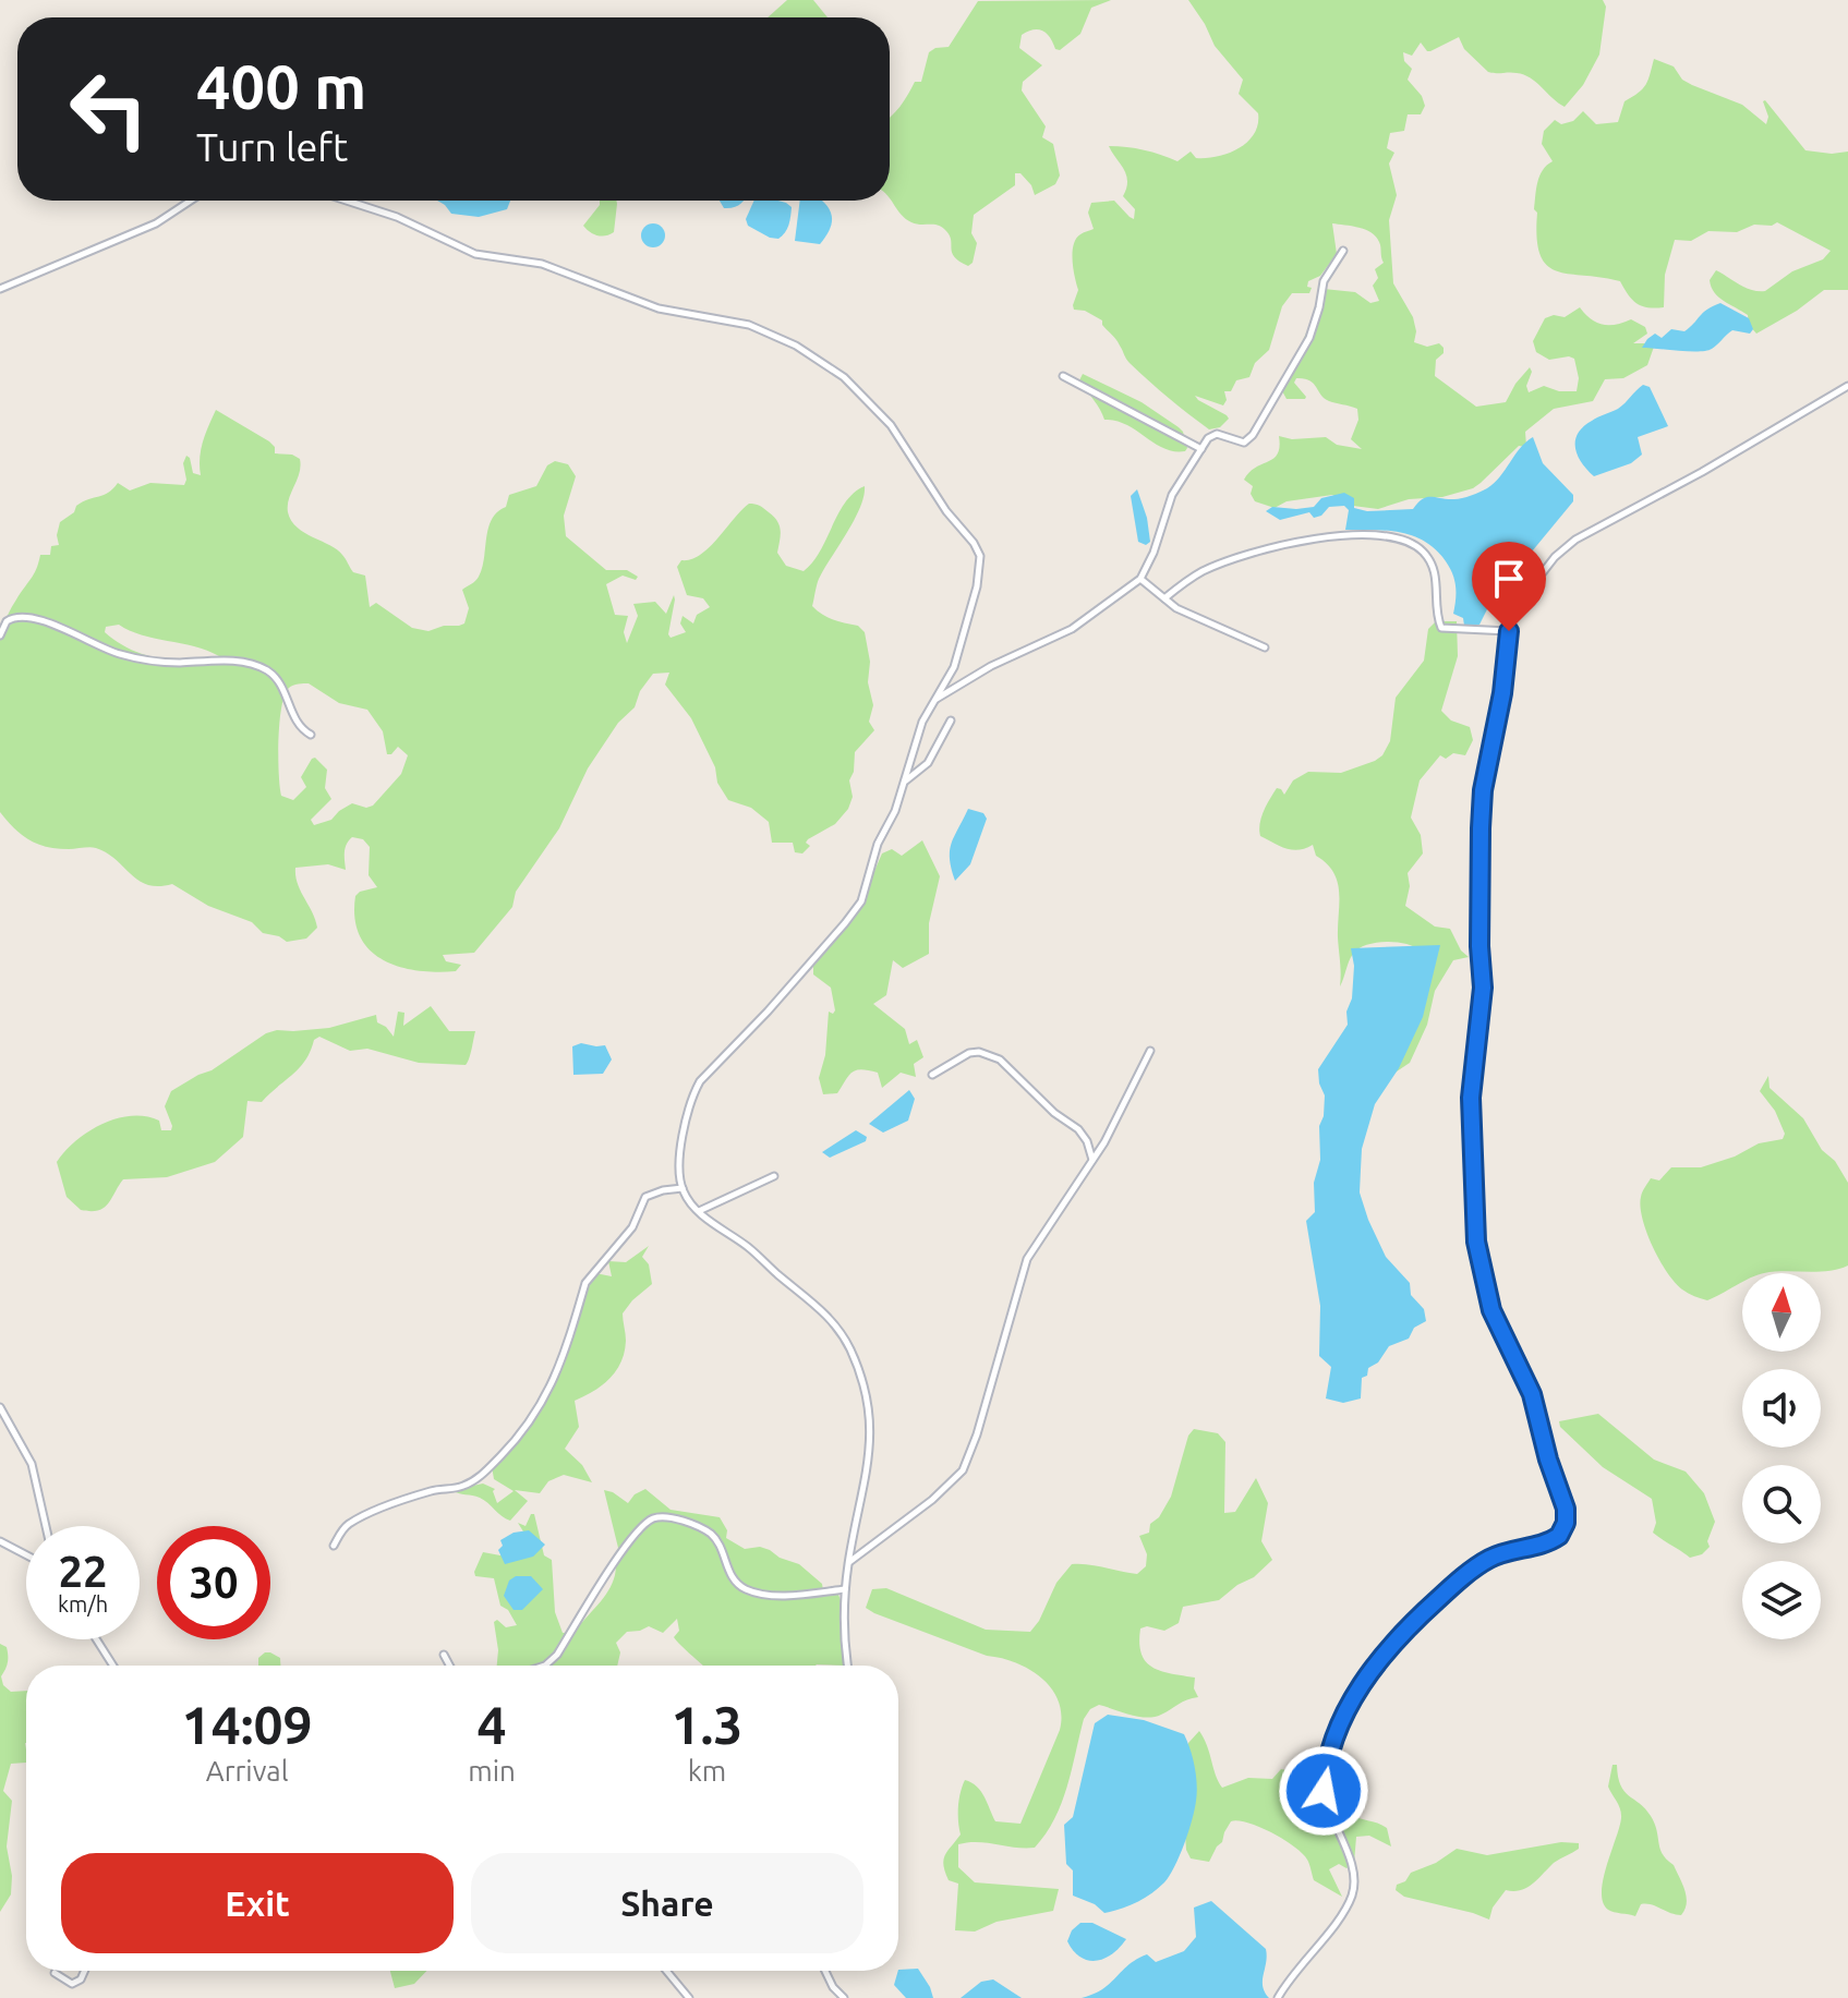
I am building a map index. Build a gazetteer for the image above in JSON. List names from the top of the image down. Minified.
{"north":"top","page":{"turn":["400 m","Turn left"],"speed":"22 km/h","limit":"30","eta":["14:09","Arrival","4","min","1.3","km"],"buttons":["Exit","Share"]}}
